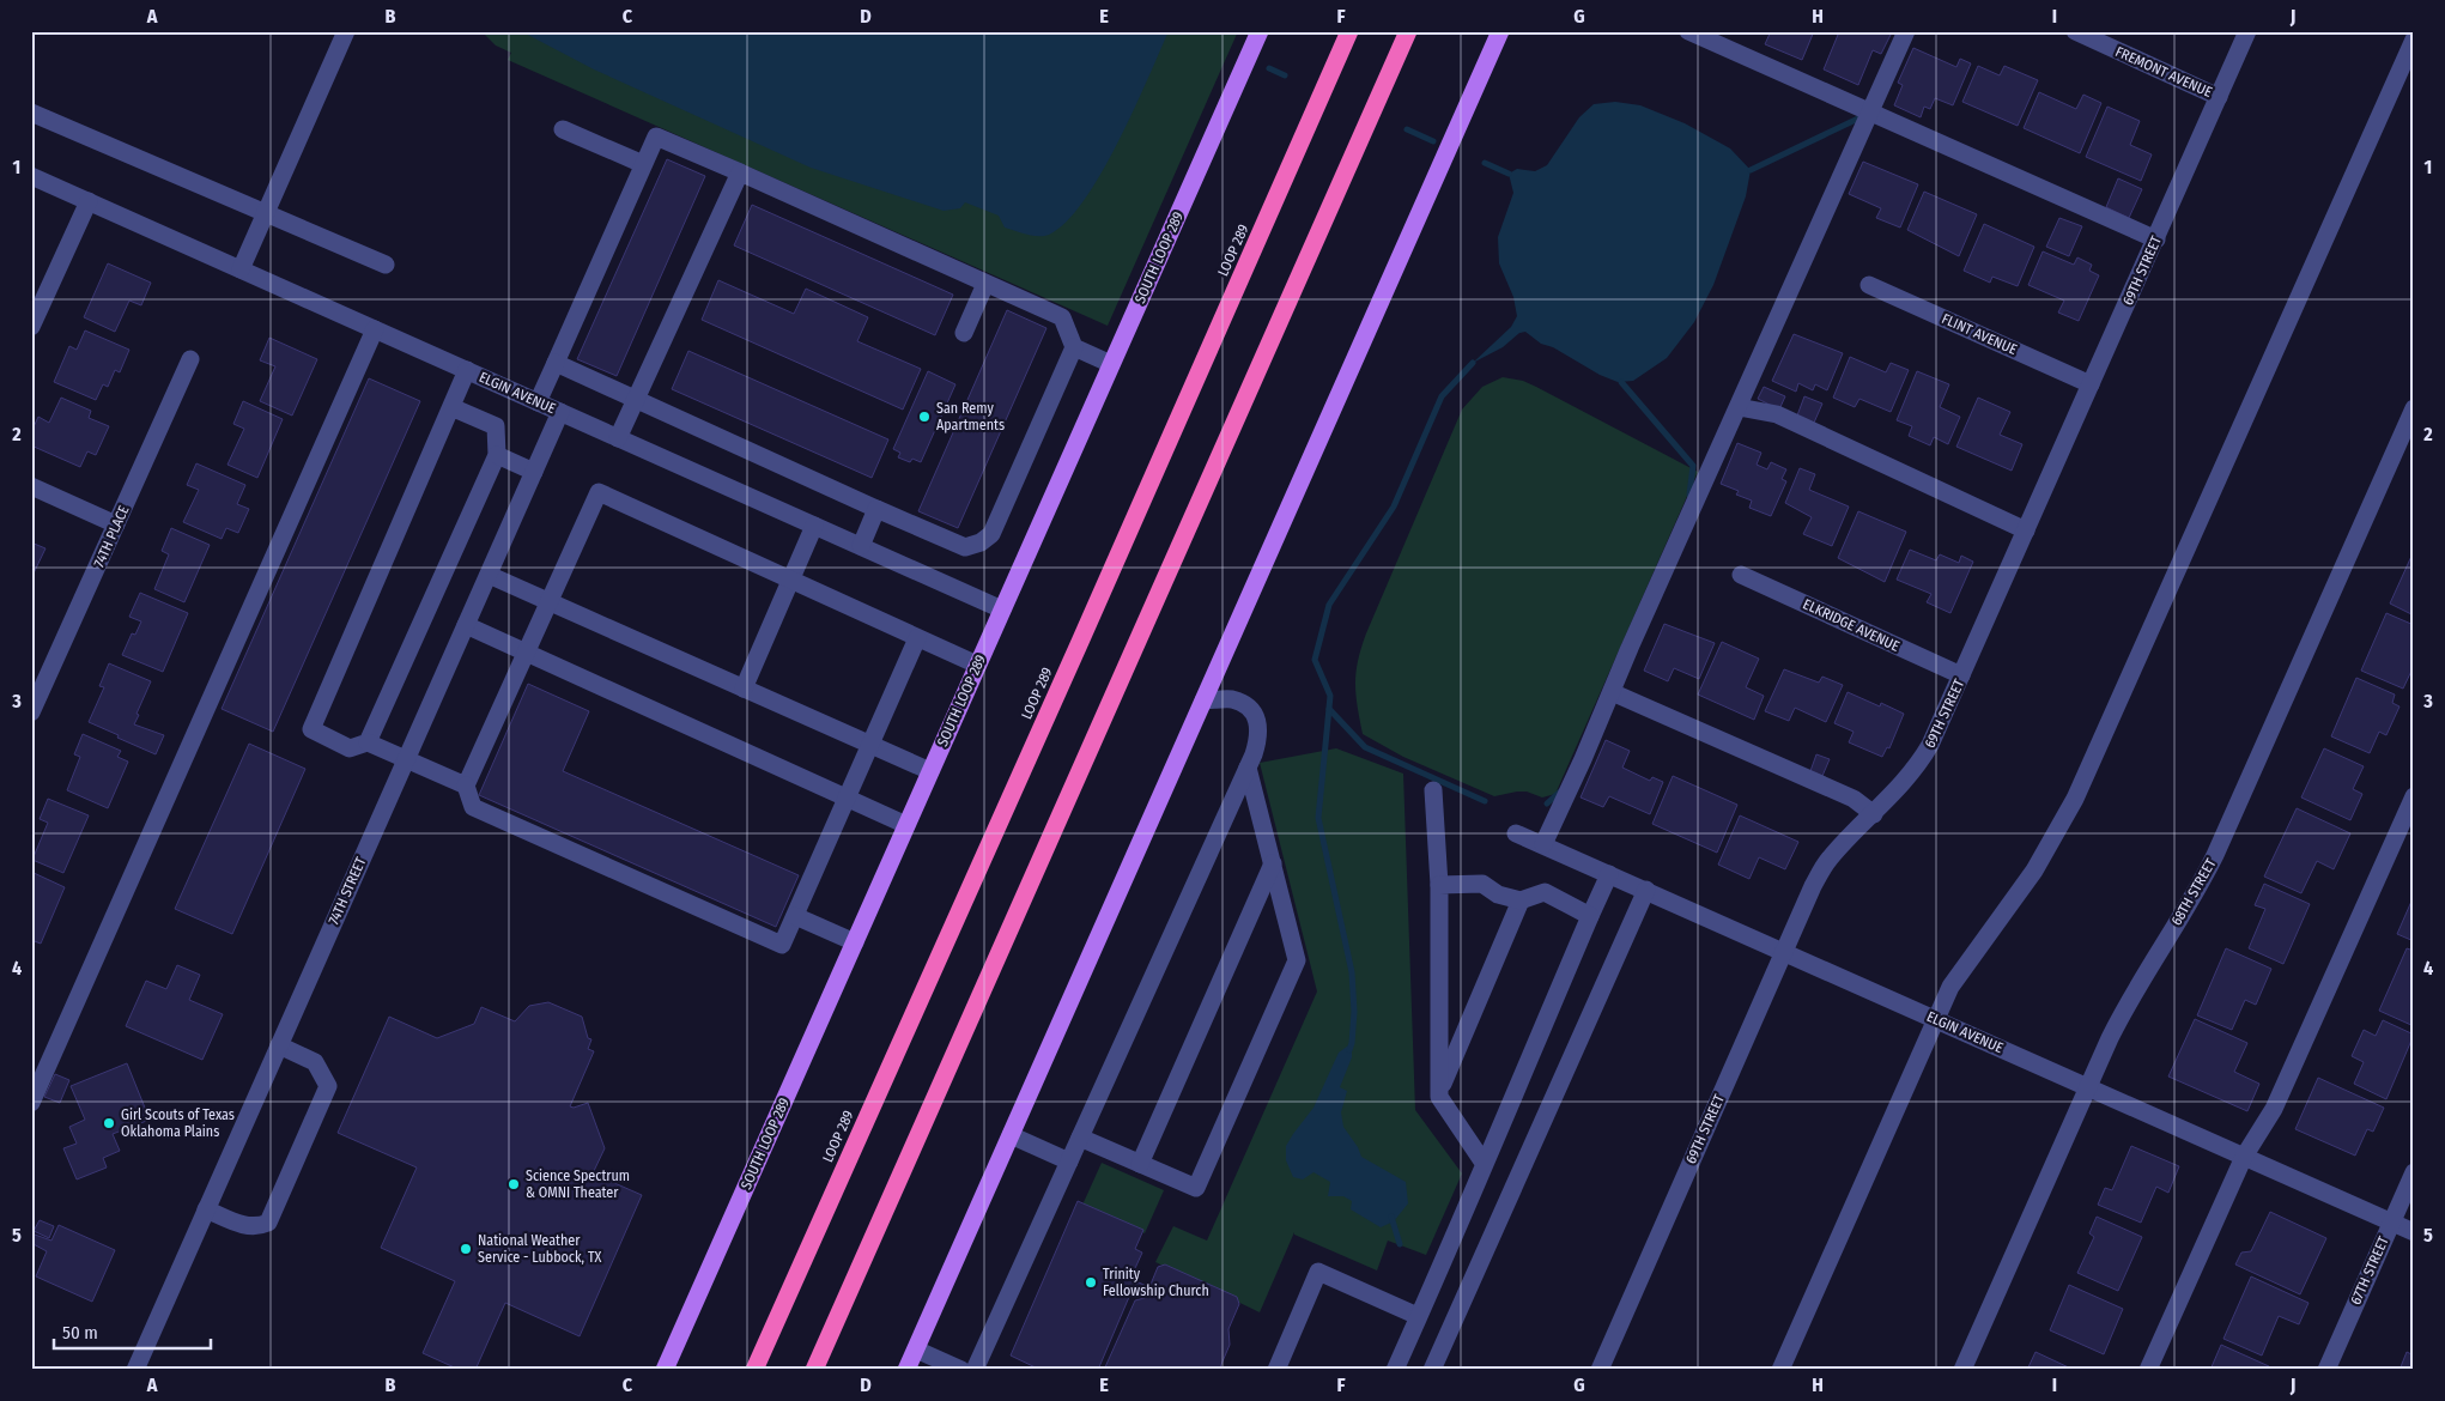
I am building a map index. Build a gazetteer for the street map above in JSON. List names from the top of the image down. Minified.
{"streets":{"highway":["LOOP 289"],"main road":["SOUTH LOOP 289"],"street":["FREMONT AVENUE","69TH STREET","FLINT AVENUE","ELGIN AVENUE","74TH PLACE","ELKRIDGE AVENUE","74TH STREET","68TH STREET","67TH STREET"]},"crossings":[["FREMONT AVENUE","69TH STREET"],["SOUTH LOOP 289","ELGIN AVENUE"],["69TH STREET","FLINT AVENUE"],["69TH STREET","ELGIN AVENUE"],["69TH STREET","ELKRIDGE AVENUE"],["ELGIN AVENUE","74TH STREET"],["ELGIN AVENUE","68TH STREET"],["ELGIN AVENUE","67TH STREET"]],"places":["San Remy Apartments","Girl Scouts of Texas Oklahoma Plains","Science Spectrum & OMNI Theater","National Weather Service - Lubbock, TX","Trinity Fellowship Church"],"scale_bar":"50 m","grid":{"columns":["A","B","C","D","E","F","G","H","I","J"],"rows":["1","2","3","4","5"]}}
